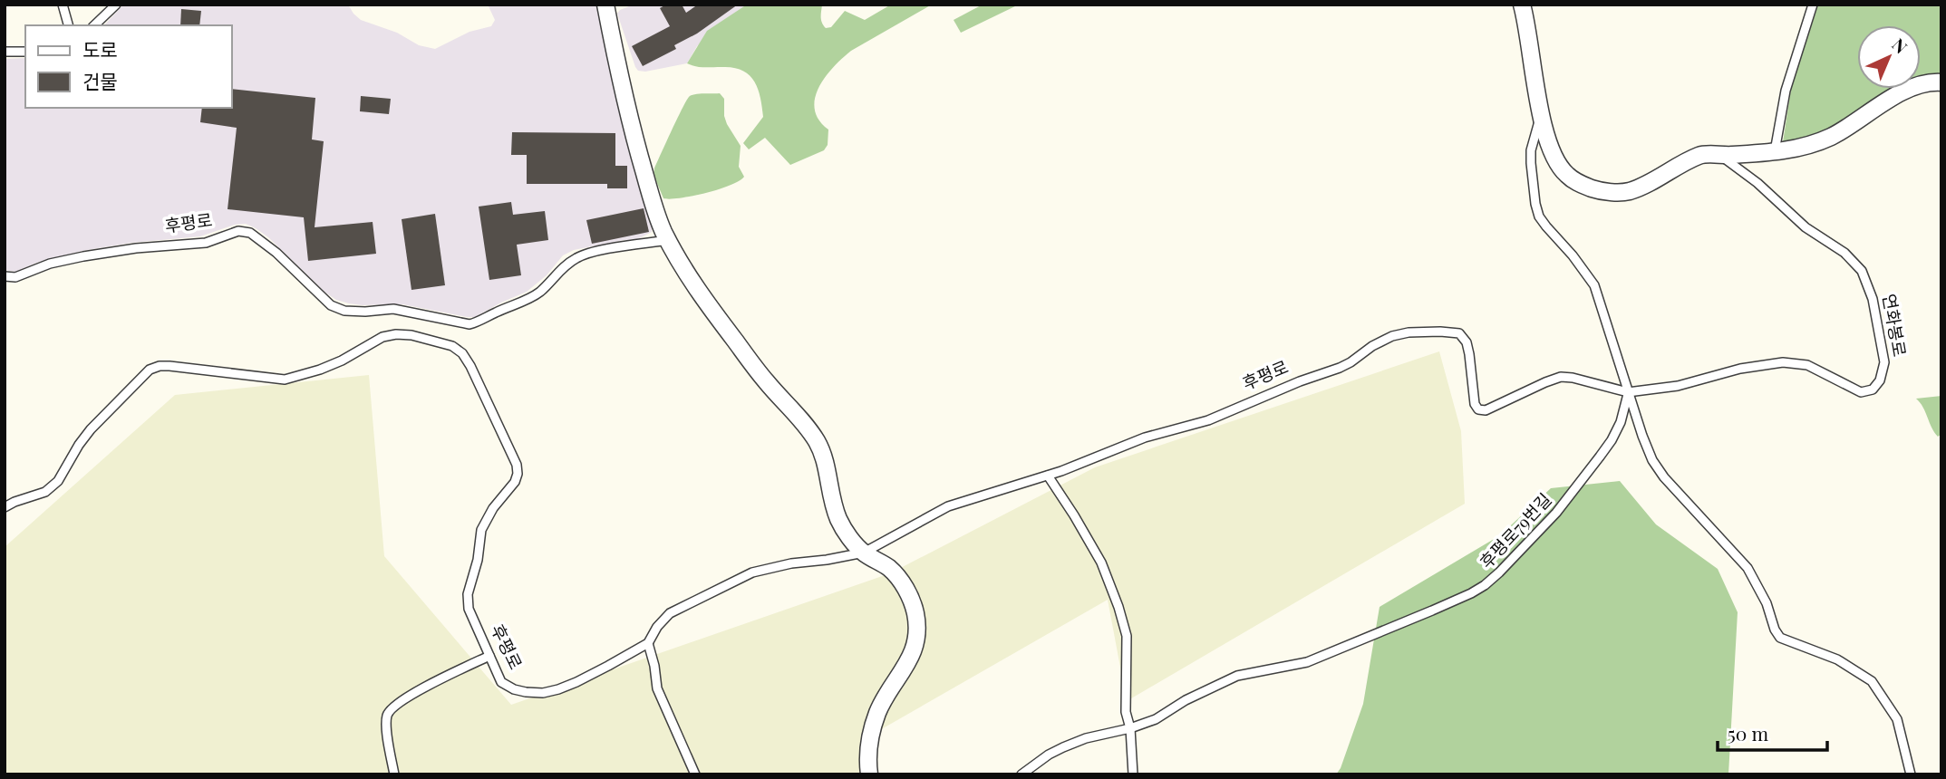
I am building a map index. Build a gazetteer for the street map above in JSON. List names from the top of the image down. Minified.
{"streets":{"lane":["후평로","연화봉로","후평로79번길"]},"crossings":[["후평로","연화봉로"],["후평로","후평로79번길"],["연화봉로","후평로79번길"]],"legend":["도로","건물"],"scale_bar":"50 m","north":"top right"}
